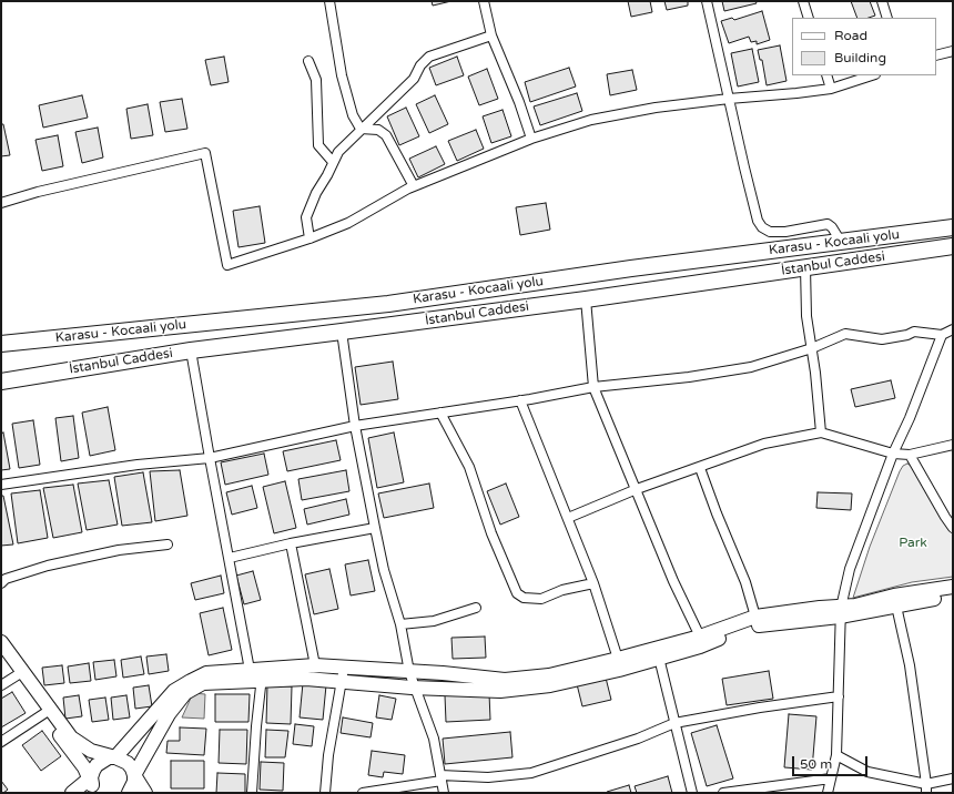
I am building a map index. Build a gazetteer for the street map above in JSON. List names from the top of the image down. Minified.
{"streets":{"highway":["Karasu - Kocaali yolu","İstanbul Caddesi"]},"parks":["Park"],"legend":["Road","Building"],"scale_bar":"50 m"}
